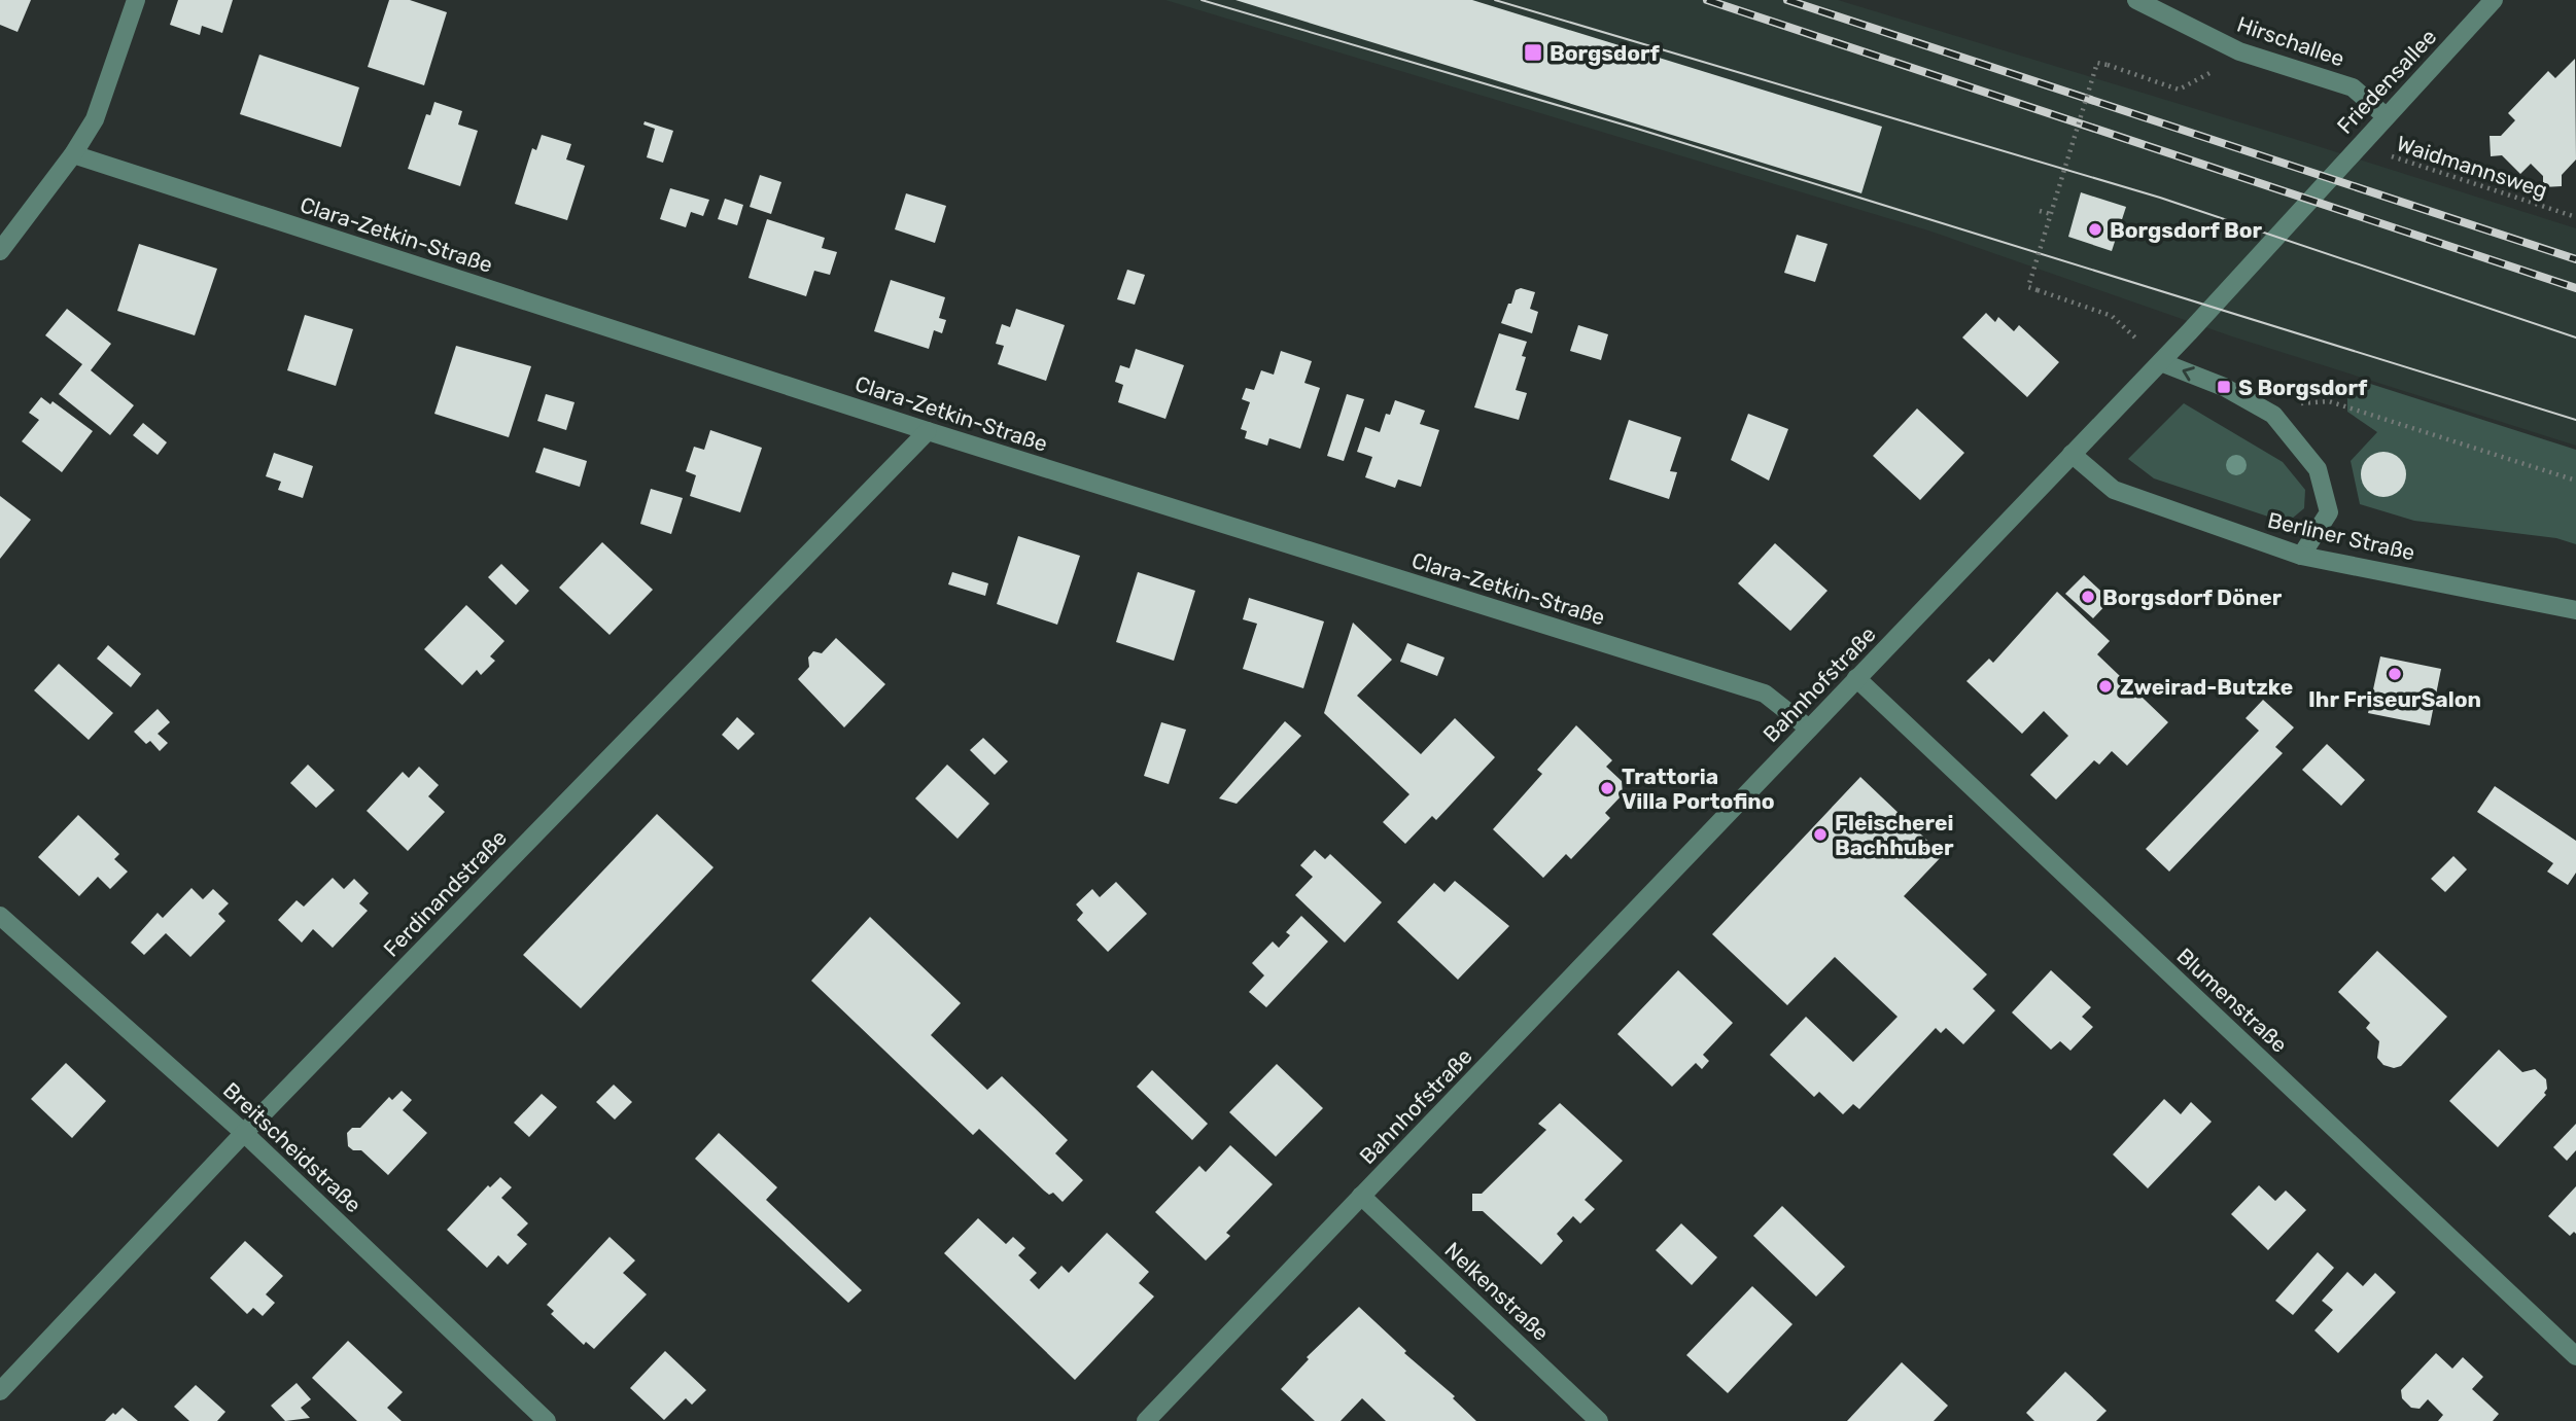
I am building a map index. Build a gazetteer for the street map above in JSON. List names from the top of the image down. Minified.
{"streets":{"street":["Hirschallee","Friedensallee","Clara-Zetkin-Straße","Berliner Straße","Bahnhofstraße","Ferdinandstraße","Blumenstraße","Breitscheidstraße","Nelkenstraße"],"path":["Waidmannsweg"]},"crossings":[["Hirschallee","Friedensallee"],["Friedensallee","Waidmannsweg"],["Friedensallee","Bahnhofstraße"],["Clara-Zetkin-Straße","Bahnhofstraße"],["Clara-Zetkin-Straße","Ferdinandstraße"],["Berliner Straße","Bahnhofstraße"],["Bahnhofstraße","Blumenstraße"],["Bahnhofstraße","Nelkenstraße"],["Ferdinandstraße","Breitscheidstraße"]],"places":{"transit":["Borgsdorf","S Borgsdorf"],"other":["Borgsdorf Bor","Borgsdorf Döner","Ihr FriseurSalon","Zweirad-Butzke","Trattoria Villa Portofino","Fleischerei Bachhuber"]}}
